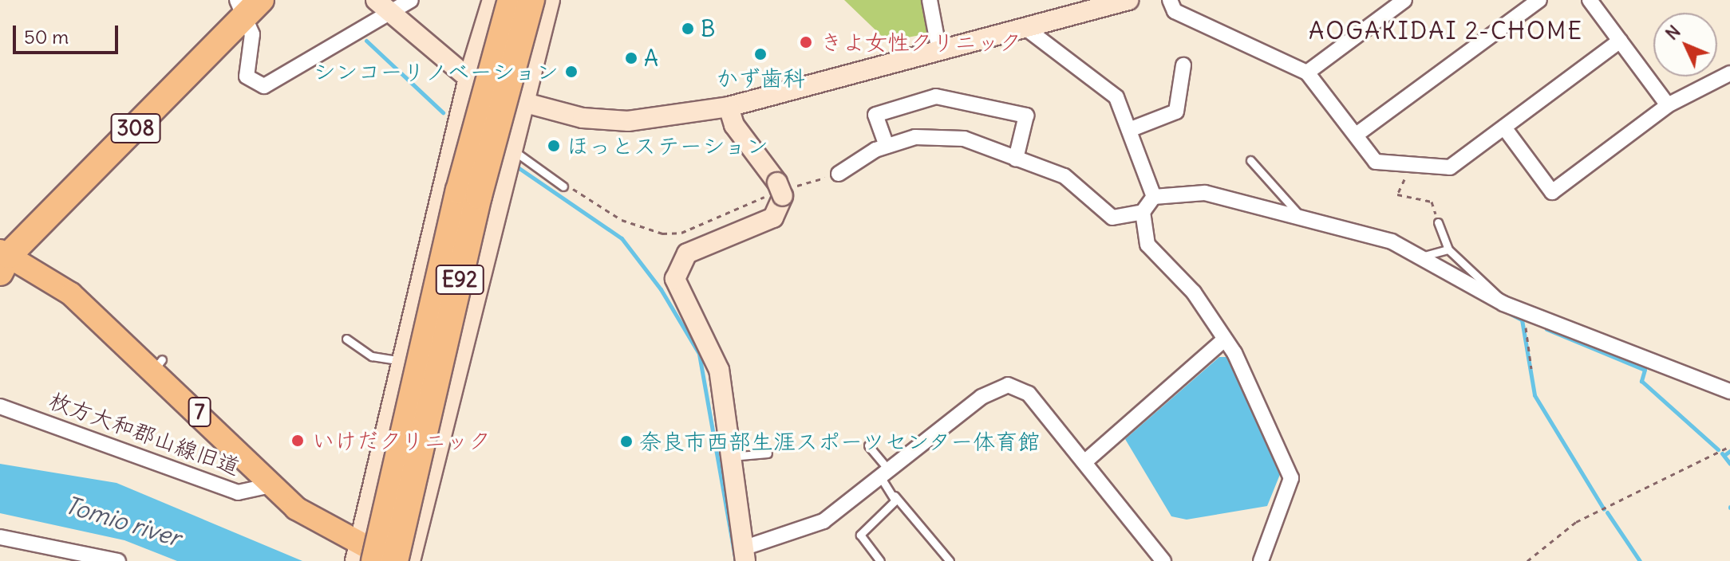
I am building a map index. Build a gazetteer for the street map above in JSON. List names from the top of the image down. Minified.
{"streets":{"highway":["308","E92"],"main road":["7"],"street":["枚方大和郡山線旧道"]},"crossings":[["308","7"],["E92","7"],["7","枚方大和郡山線旧道"]],"districts":["AOGAKIDAI 2-CHOME"],"water":["Tomio river"],"places":["B","きよ女性クリニック","かず歯科","A","シンコーリノベーション","ほっとステーション","いけだクリニック","奈良市西部生涯スポーツセンター体育館"],"scale_bar":"50 m","north":"top left"}
